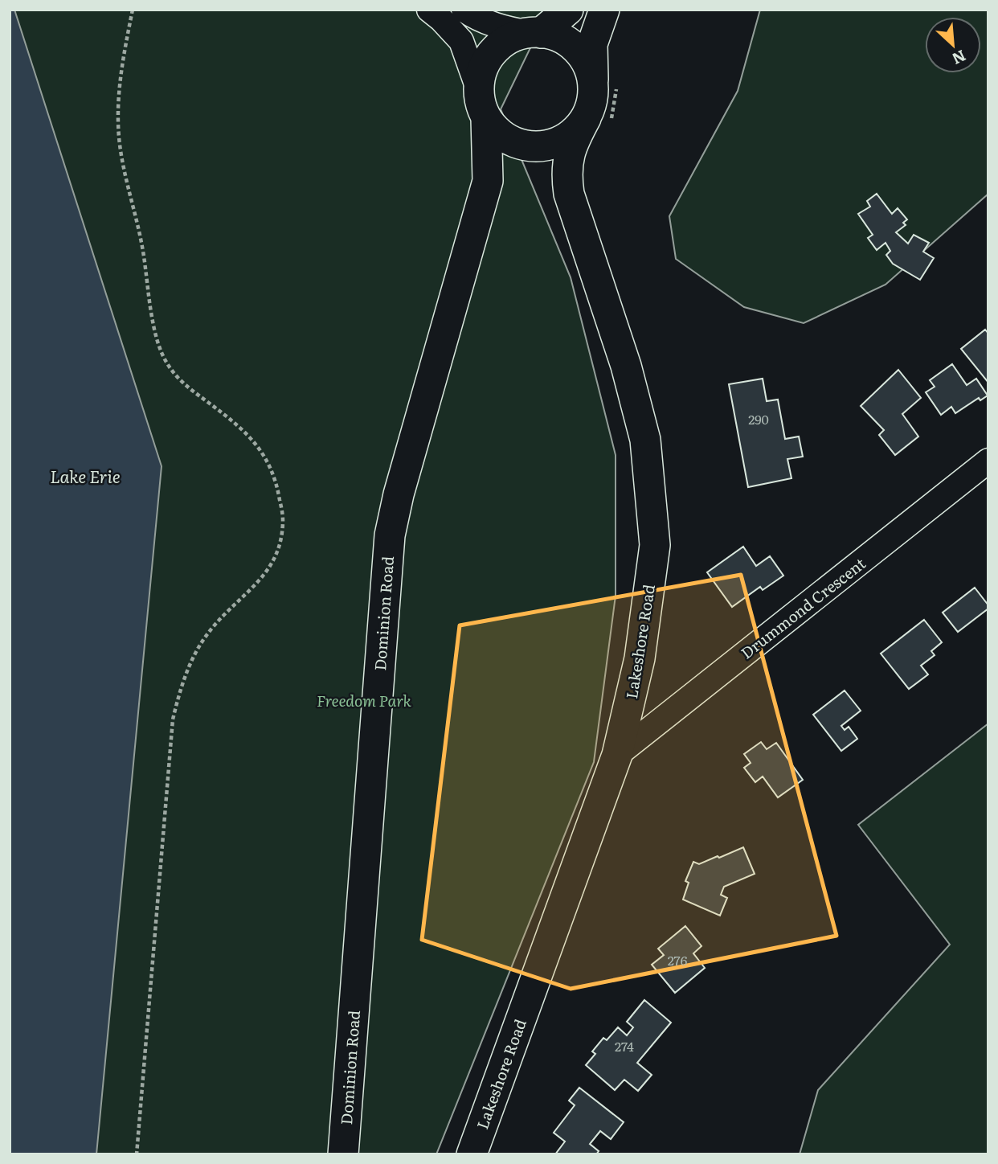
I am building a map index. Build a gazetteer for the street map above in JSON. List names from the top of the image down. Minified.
{"streets":{"main road":["Dominion Road","Lakeshore Road"],"street":["Drummond Crescent"]},"crossings":[["Drummond Crescent","Lakeshore Road"],["Dominion Road","Lakeshore Road"]],"water":["Lake Erie"],"parks":["Freedom Park"],"house_numbers":["290","276","274"],"north":"bottom right"}
